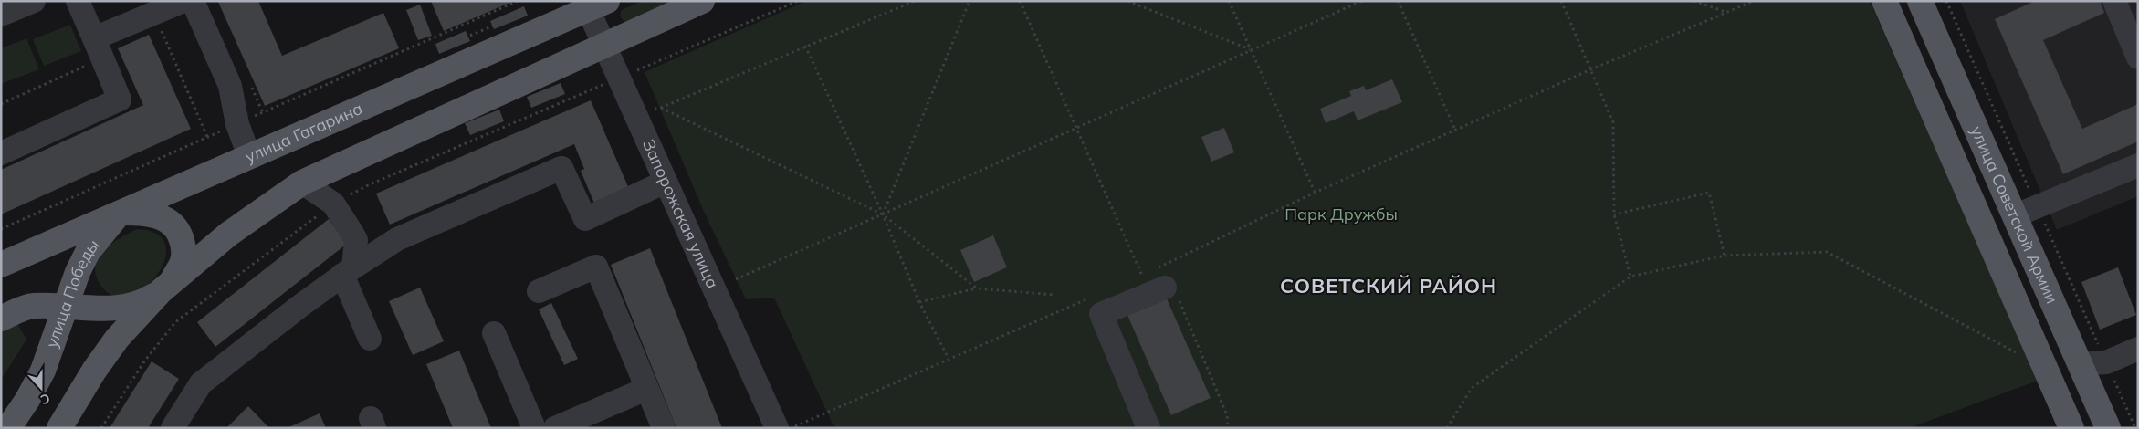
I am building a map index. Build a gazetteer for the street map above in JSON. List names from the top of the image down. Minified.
{"streets":{"main road":["улица Гагарина","улица Советской Армии","улица Победы"],"street":["Запорожская улица"]},"crossings":[["улица Гагарина","Запорожская улица"],["улица Гагарина","улица Победы"]],"districts":["СОВЕТСКИЙ РАЙОН"],"parks":["Парк Дружбы"],"north":"bottom"}
